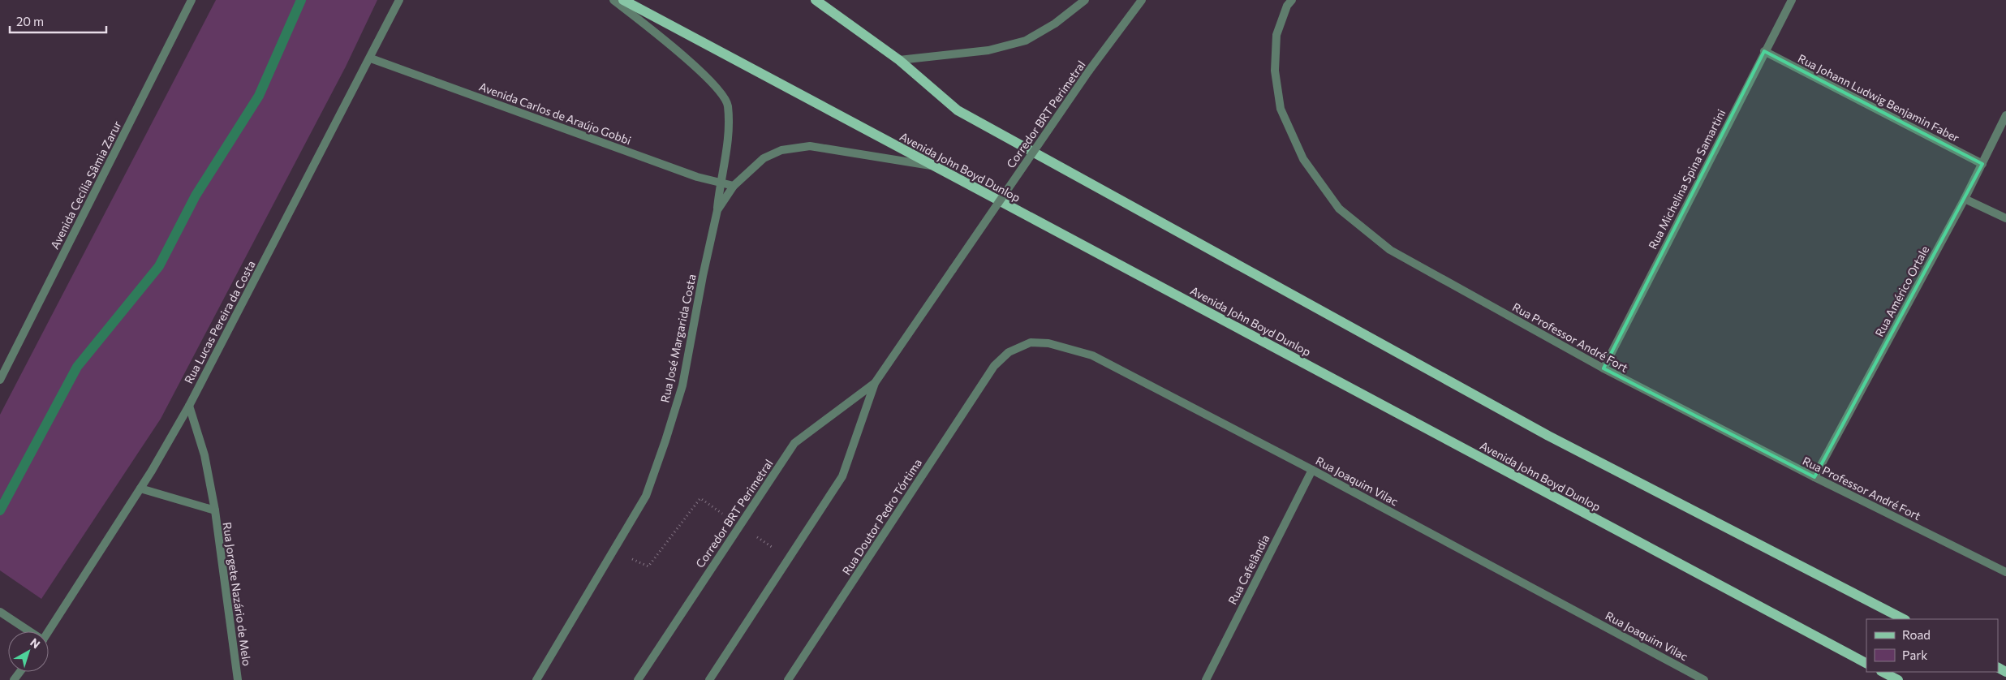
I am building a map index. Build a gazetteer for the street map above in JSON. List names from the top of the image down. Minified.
{"streets":{"main road":["Avenida John Boyd Dunlop"],"street":["Rua Johann Ludwig Benjamin Faber","Avenida Carlos de Araújo Gobbi","Corredor BRT Perimetral","Rua Michelina Spina Samartini","Avenida Cecília Sâmia Zarur","Rua Américo Ortale","Rua Lucas Pereira da Costa","Rua Professor André Fort","Rua José Margarida Costa","Rua Joaquim Vilac","Rua Doutor Pedro Tórtima","Rua Cafelândia","Rua Jorgete Nazário de Melo"]},"crossings":[["Rua Johann Ludwig Benjamin Faber","Rua Michelina Spina Samartini"],["Rua Johann Ludwig Benjamin Faber","Rua Américo Ortale"],["Avenida Carlos de Araújo Gobbi","Rua Lucas Pereira da Costa"],["Avenida Carlos de Araújo Gobbi","Rua José Margarida Costa"],["Avenida John Boyd Dunlop","Rua José Margarida Costa"],["Rua Michelina Spina Samartini","Rua Professor André Fort"],["Rua Américo Ortale","Rua Professor André Fort"],["Rua Lucas Pereira da Costa","Rua Jorgete Nazário de Melo"],["Rua Joaquim Vilac","Rua Doutor Pedro Tórtima"],["Rua Joaquim Vilac","Rua Cafelândia"]],"legend":["Road","Park"],"scale_bar":"20 m","north":"top right"}
